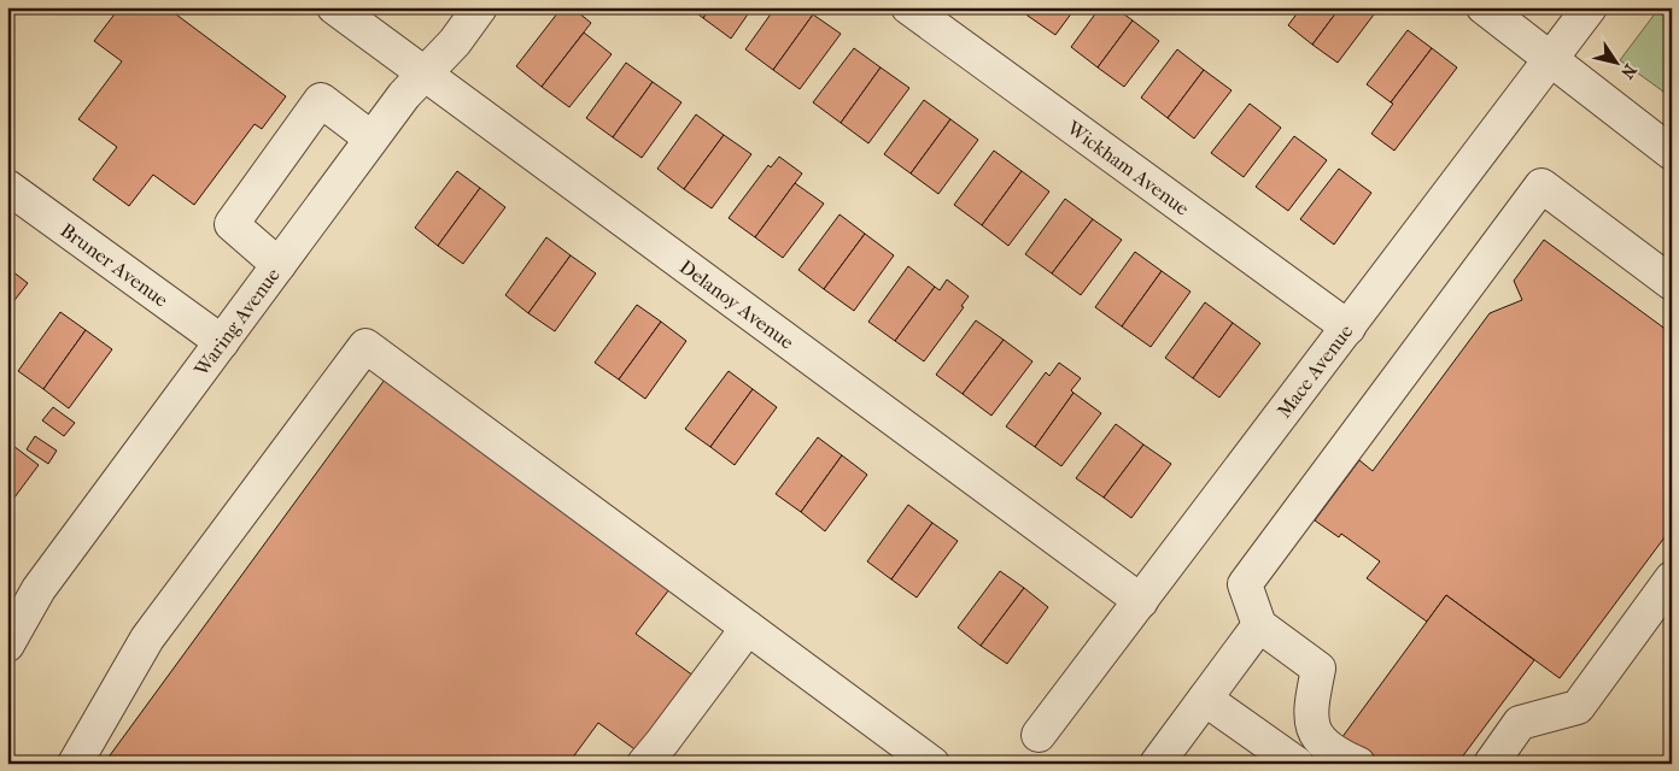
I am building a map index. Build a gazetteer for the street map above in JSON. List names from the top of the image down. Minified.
{"streets":{"street":["Wickham Avenue","Bruner Avenue","Delanoy Avenue","Waring Avenue","Mace Avenue"]},"crossings":[["Wickham Avenue","Mace Avenue"],["Bruner Avenue","Waring Avenue"],["Delanoy Avenue","Waring Avenue"],["Delanoy Avenue","Mace Avenue"]],"north":"bottom right"}
